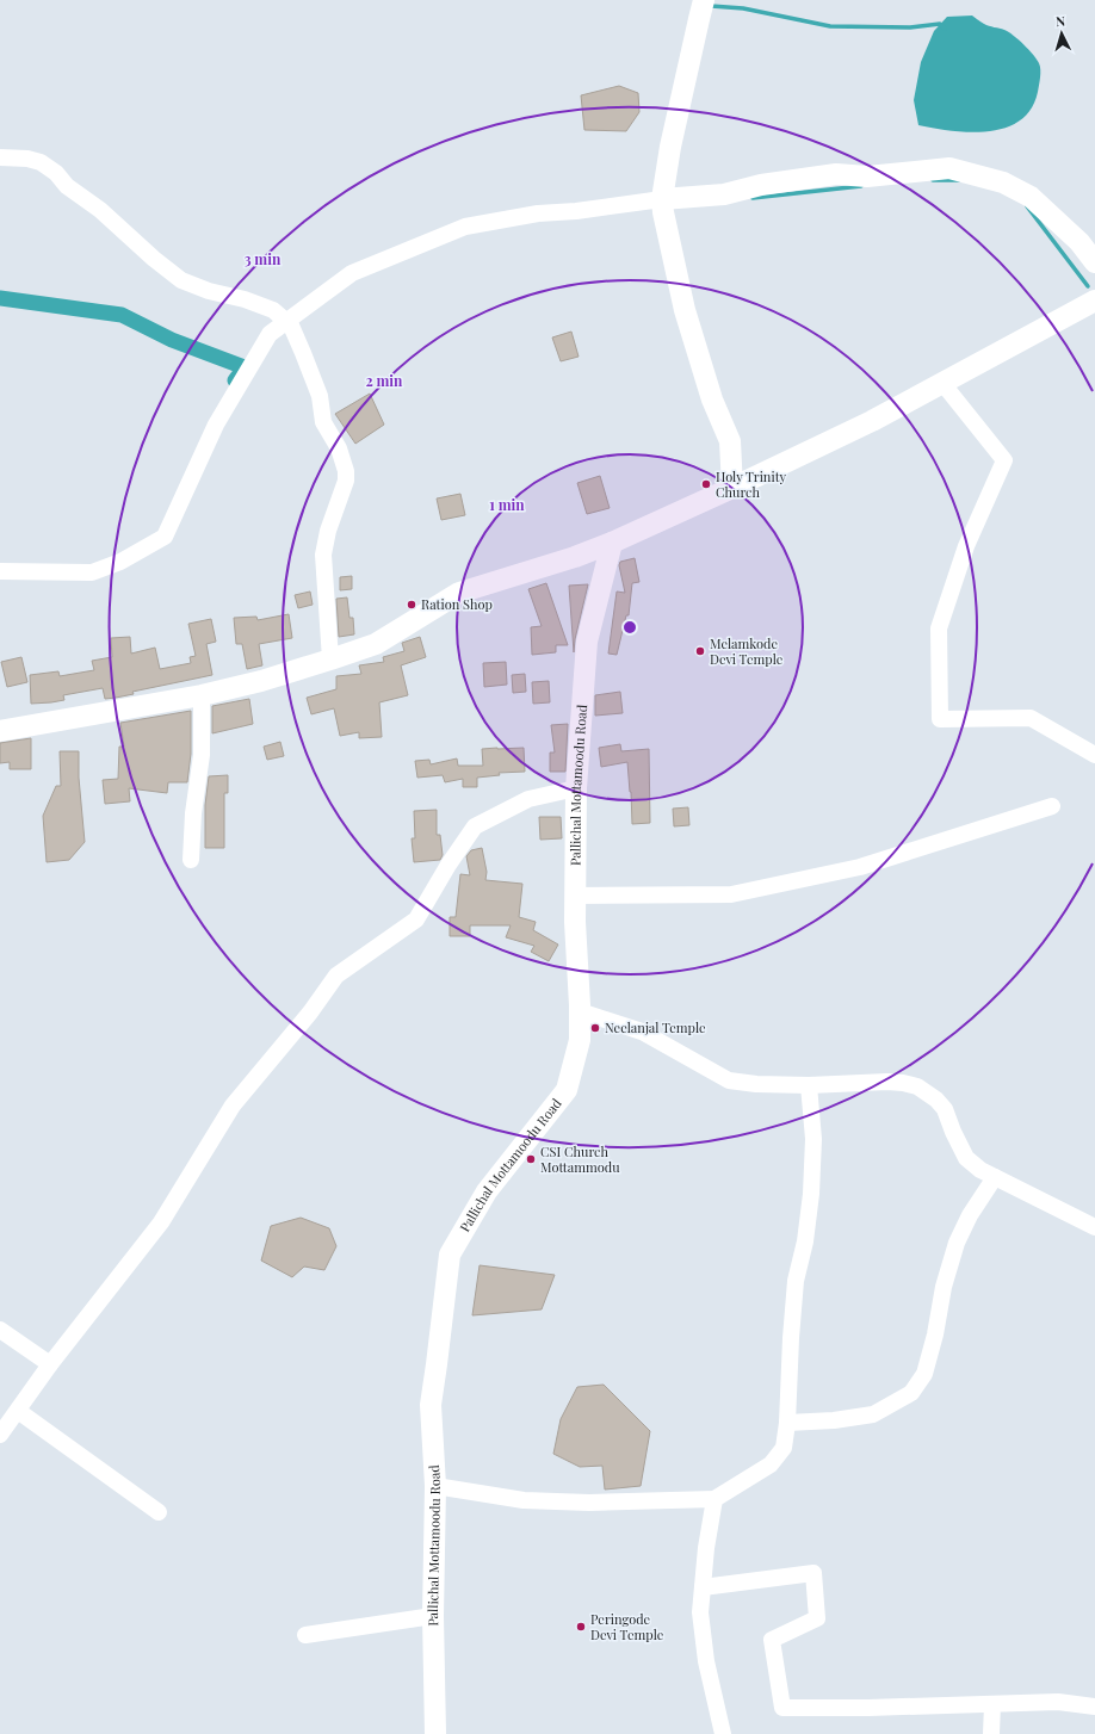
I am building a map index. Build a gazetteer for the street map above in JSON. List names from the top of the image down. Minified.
{"streets":{"street":["Pallichal Mottamoodu Road"]},"places":["Holy Trinity Church","Ration Shop","Melamkode Devi Temple","Neelanjal Temple","CSI Church Mottammodu","Peringode Devi Temple"],"north":"top","rings":["3 min","2 min","1 min"]}
